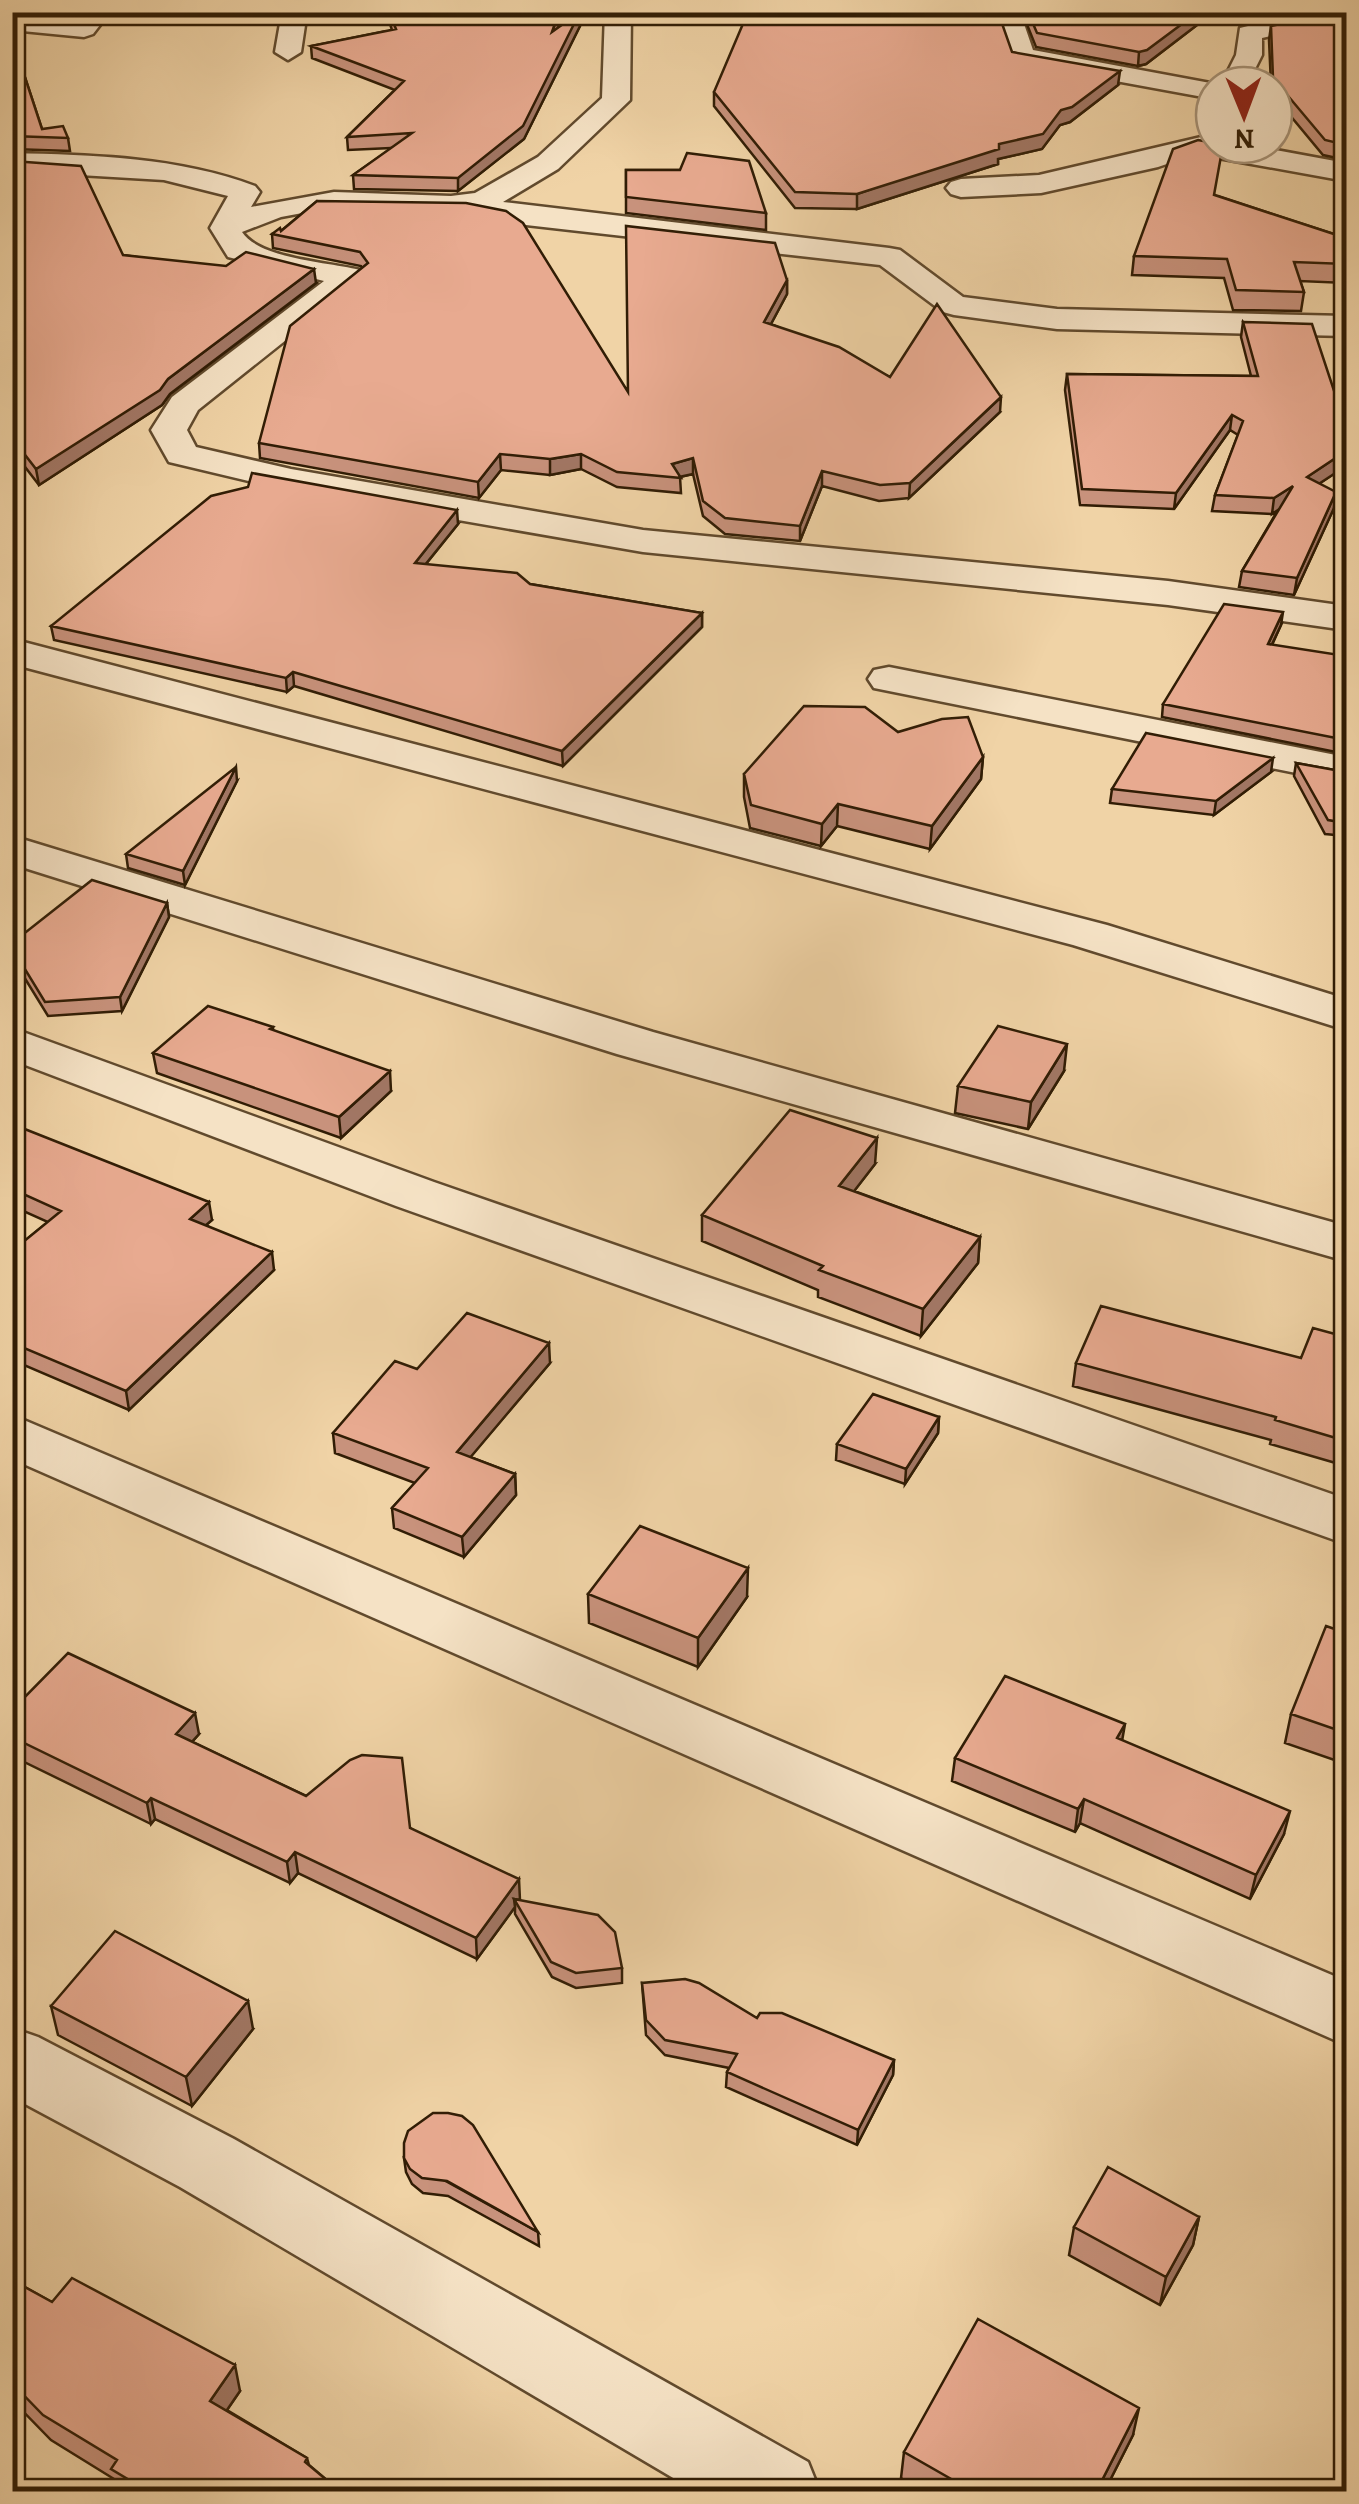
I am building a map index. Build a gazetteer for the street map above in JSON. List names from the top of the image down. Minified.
{"north":"bottom"}
